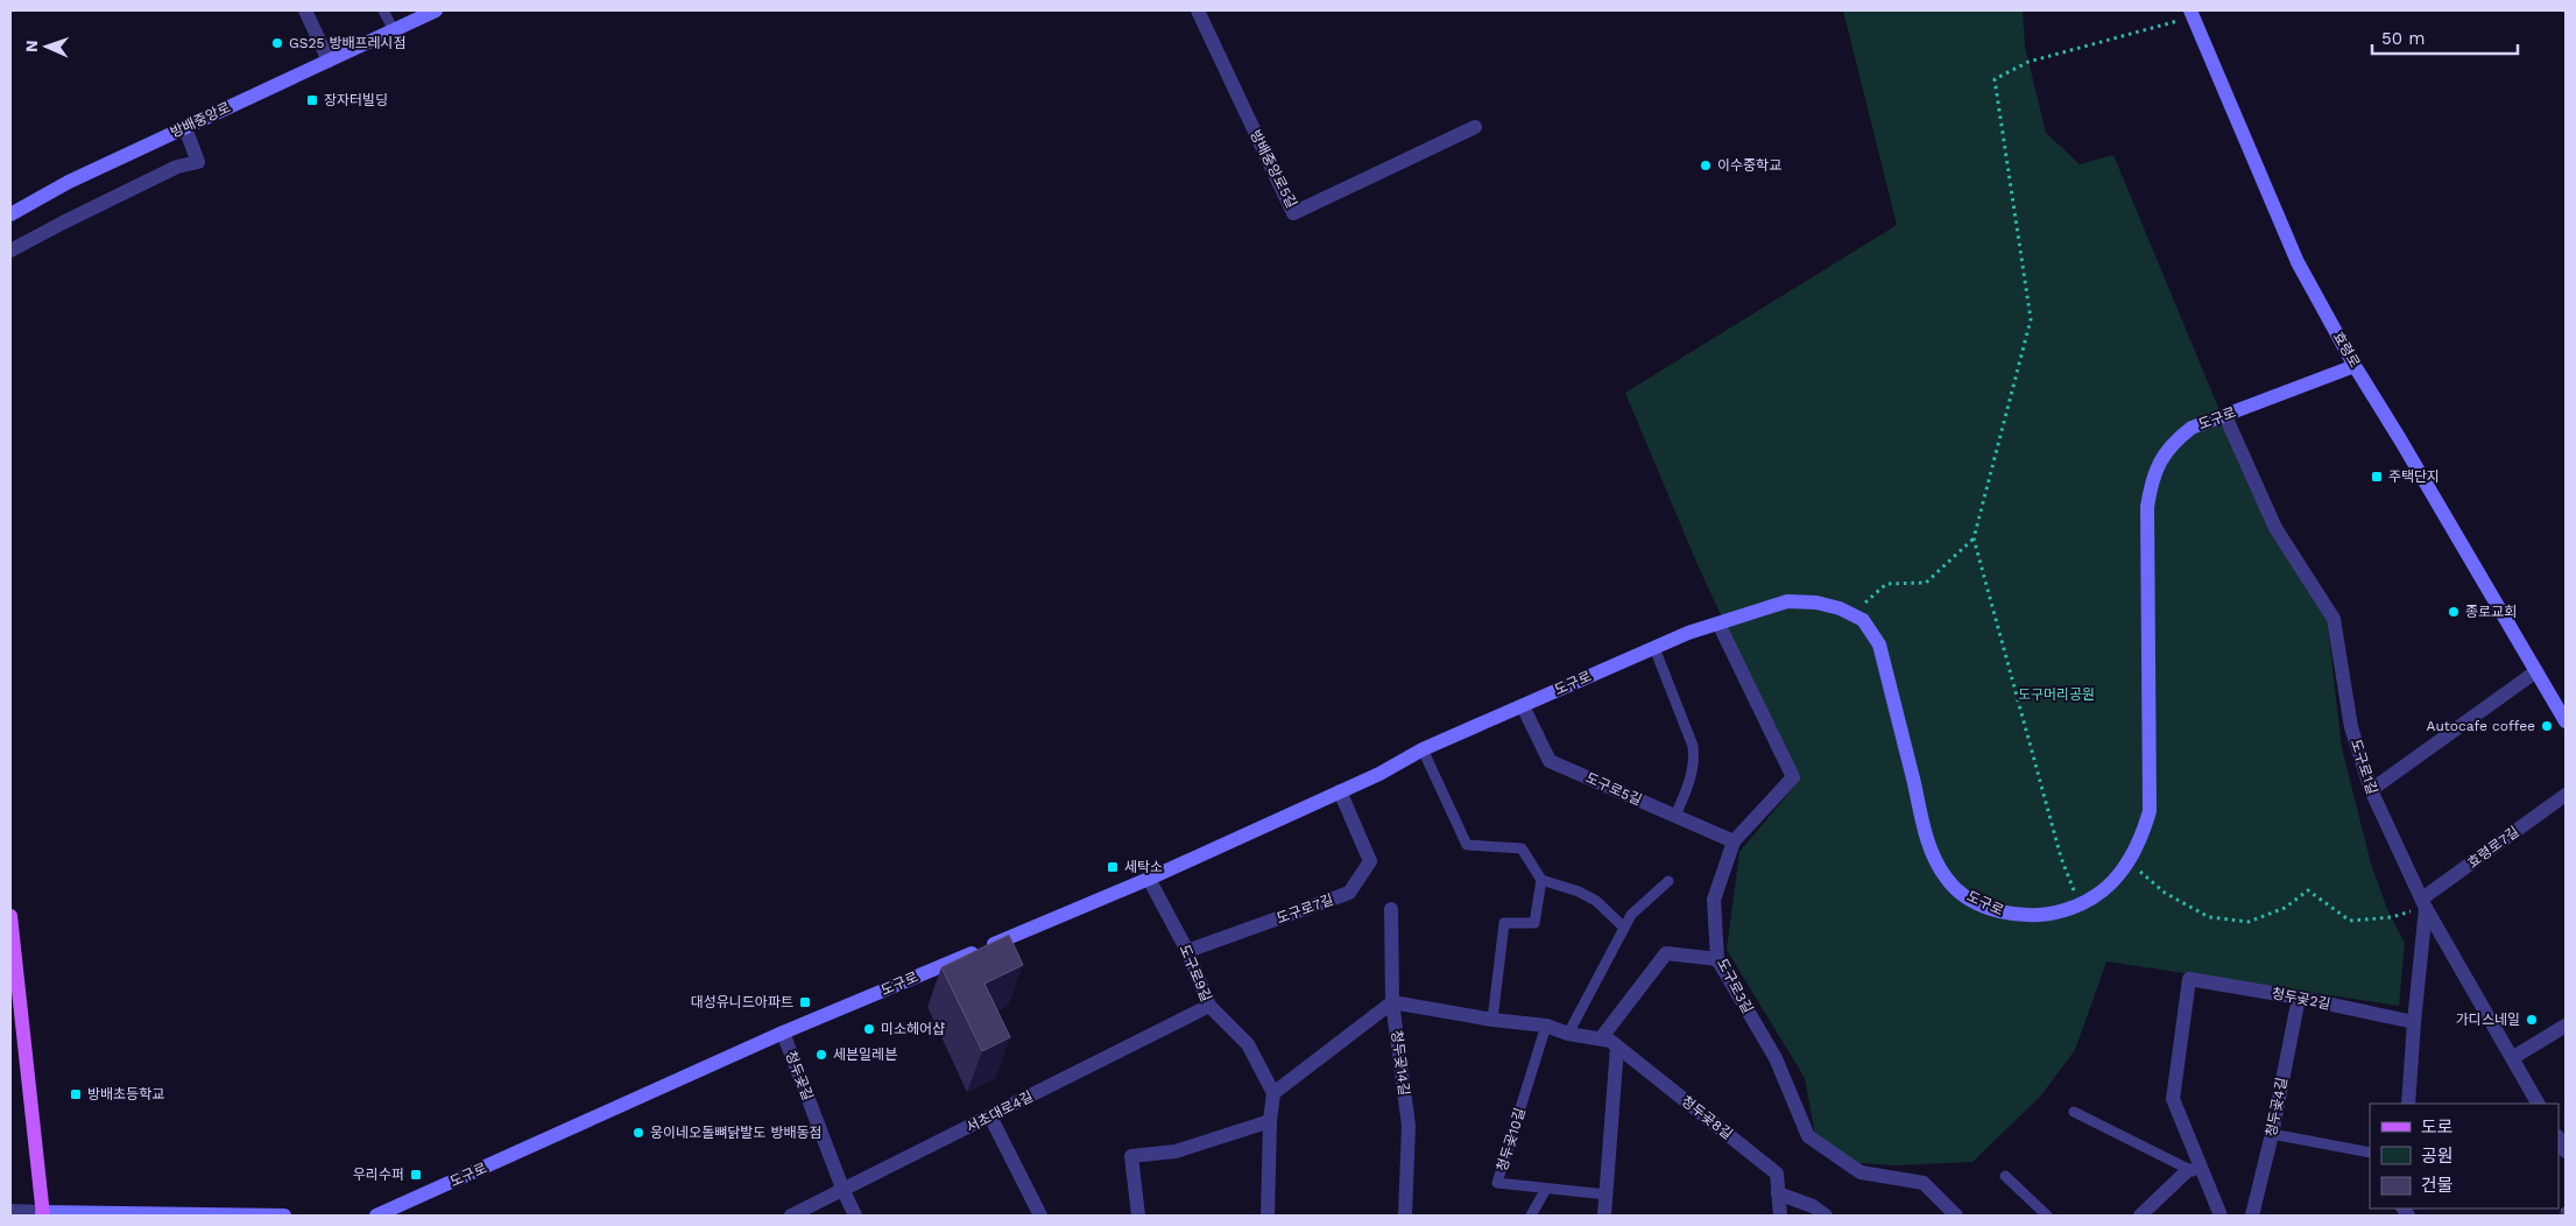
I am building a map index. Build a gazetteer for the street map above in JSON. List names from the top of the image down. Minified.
{"streets":{"street":["방배중앙로","방배중앙로5길","효령로","도구로","도구로1길","도구로5길","효령로7길","도구로7길","도구로9길","도구로3길","청두곶2길","청두곶14길","청두곶길","청두곶4길","서초대로4길","청두곶8길"],"lane":["청두곶10길"]},"crossings":[["효령로","도구로"],["도구로","도구로1길"],["도구로","도구로5길"],["도구로","도구로7길"],["도구로","도구로9길"],["도구로","도구로3길"],["도구로","청두곶길"],["도구로1길","효령로7길"],["도구로5길","도구로3길"],["도구로7길","도구로9길"],["도구로9길","서초대로4길"],["청두곶2길","청두곶4길"],["청두곶14길","청두곶8길"],["청두곶길","서초대로4길"],["청두곶8길","청두곶10길"]],"parks":["도구머리공원"],"places":{"other":["GS25 방배프레시점","이수중학교","종로교회","Autocafe coffee","가디스네일","미소헤어샵","세븐일레븐","웅이네오돌뼈닭발도 방배동점"],"transit":["장자터빌딩","주택단지","세탁소","대성유니드아파트","방배초등학교","우리수퍼"]},"legend":["도로","공원","건물"],"scale_bar":"50 m","north":"left"}
